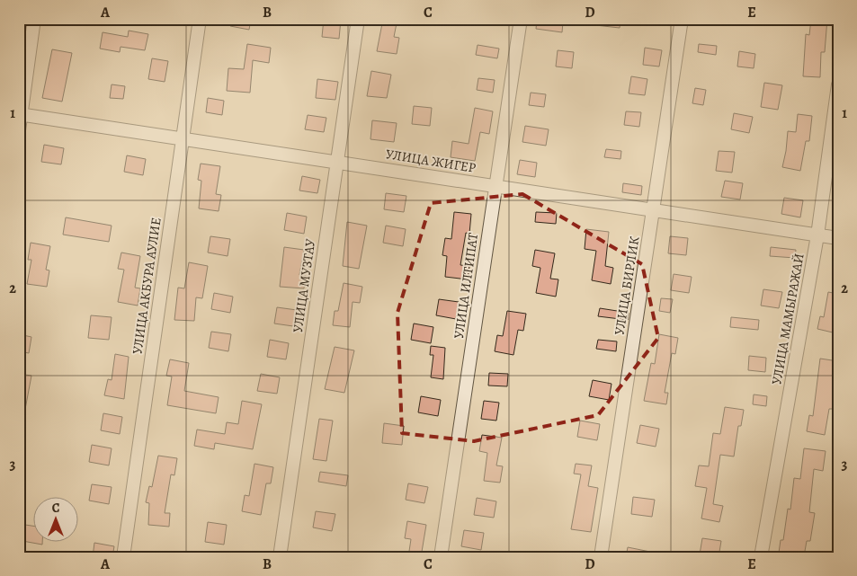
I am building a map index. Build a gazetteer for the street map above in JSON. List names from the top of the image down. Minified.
{"streets":{"street":["УЛИЦА ЖИГЕР","УЛИЦА АКБУРА АУЛИЕ","УЛИЦА МУЗТАУ","УЛИЦА ИЛТИПАТ","УЛИЦА БИРЛИК","УЛИЦА МАМЫРАЖАЙ"]},"crossings":[["УЛИЦА ЖИГЕР","УЛИЦА АКБУРА АУЛИЕ"],["УЛИЦА ЖИГЕР","УЛИЦА МУЗТАУ"],["УЛИЦА ЖИГЕР","УЛИЦА ИЛТИПАТ"],["УЛИЦА ЖИГЕР","УЛИЦА БИРЛИК"],["УЛИЦА ЖИГЕР","УЛИЦА МАМЫРАЖАЙ"]],"north":"top","grid":{"columns":["A","B","C","D","E"],"rows":["1","2","3"]}}
